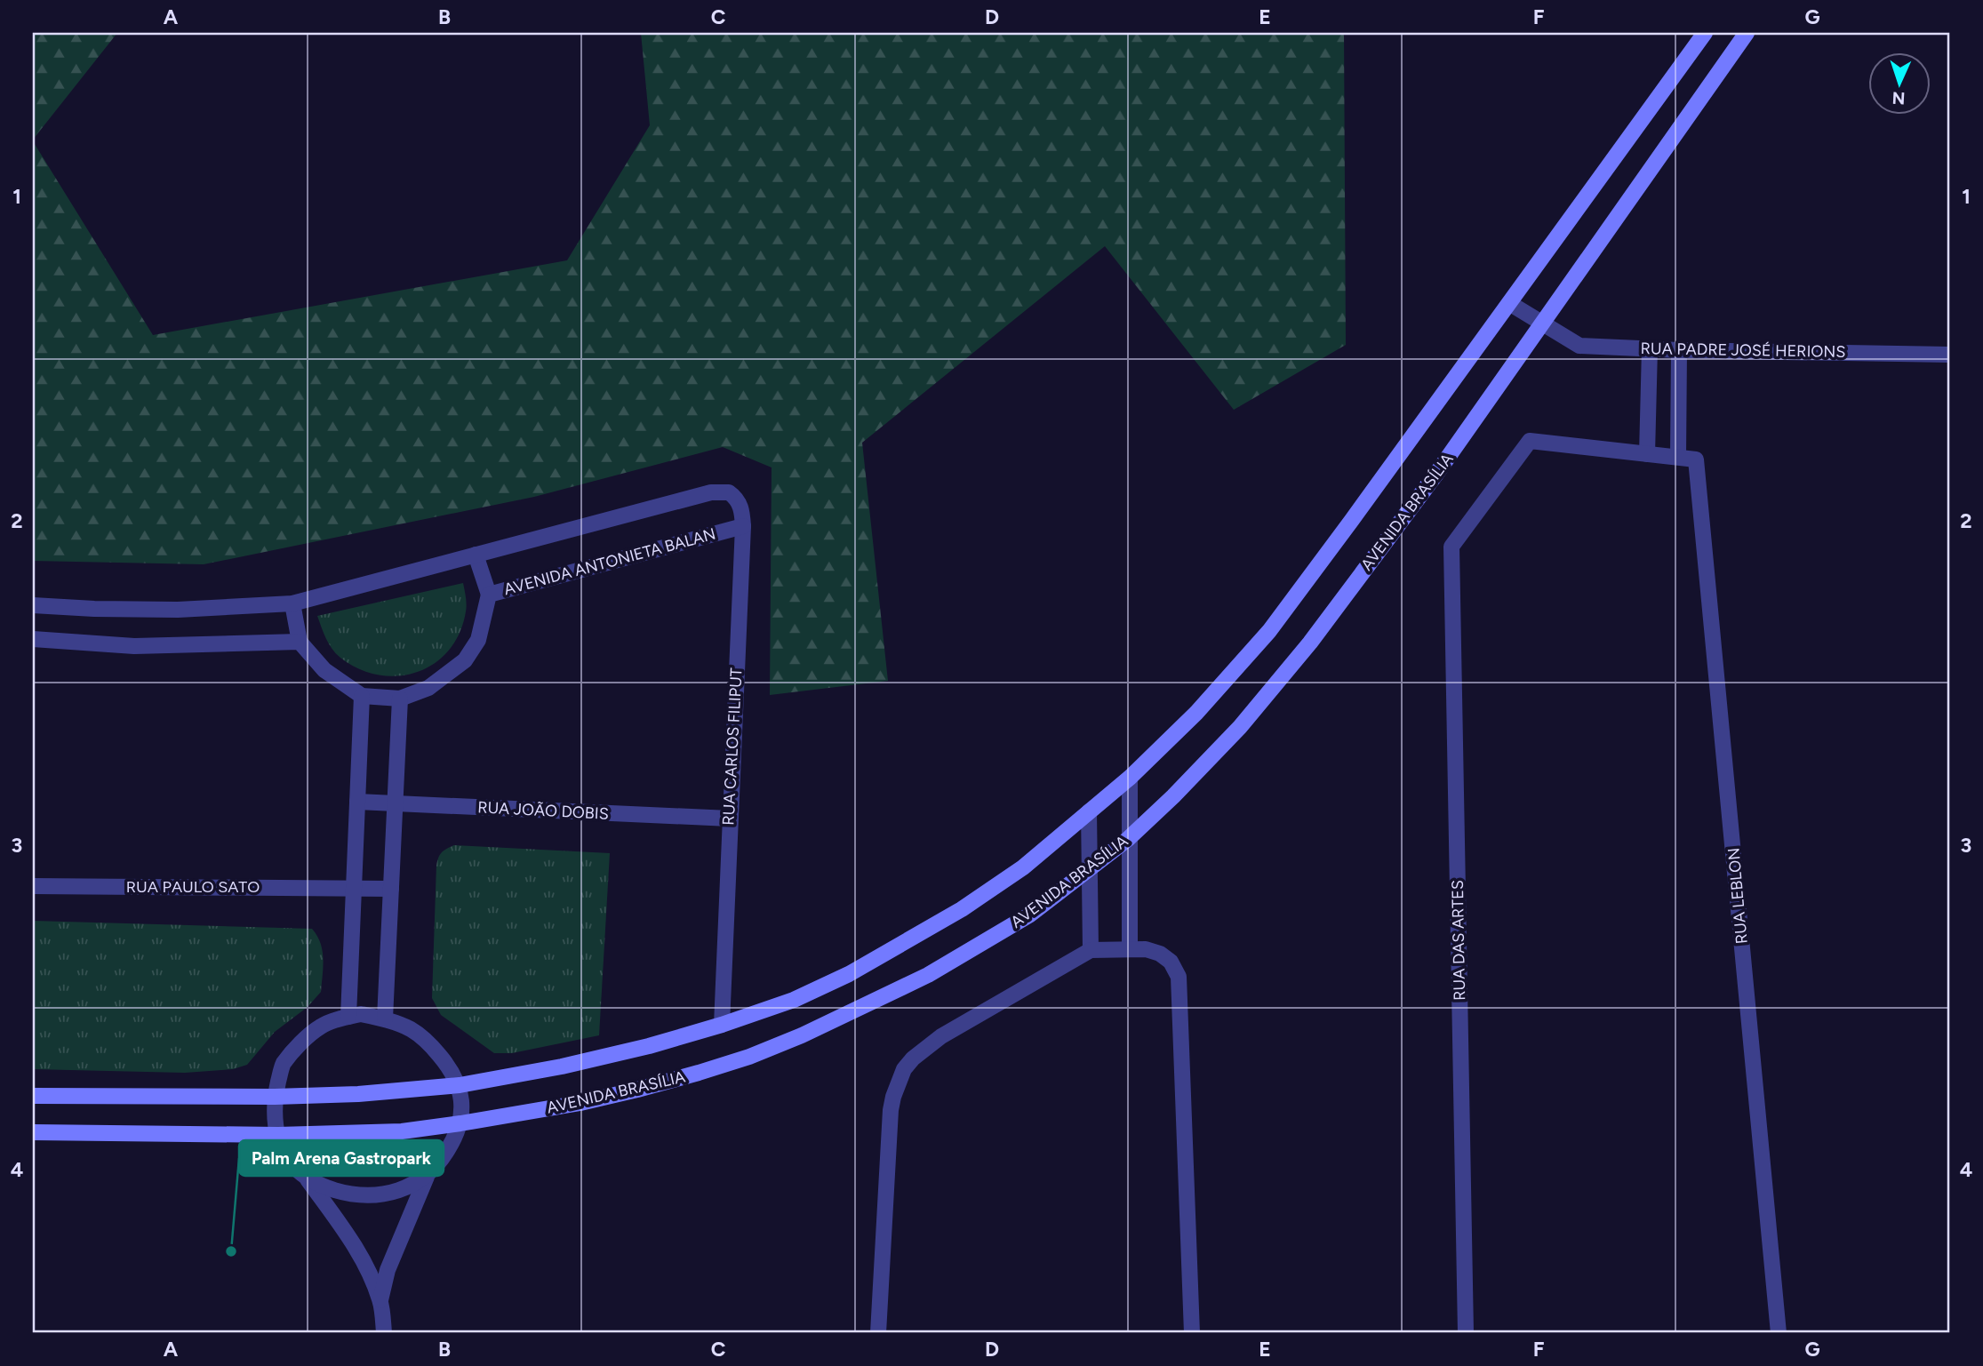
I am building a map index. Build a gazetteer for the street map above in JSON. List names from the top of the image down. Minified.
{"streets":{"main road":["AVENIDA BRASÍLIA"],"street":["RUA PADRE JOSÉ HERIONS","AVENIDA ANTONIETA BALAN","RUA CARLOS FILIPUT","RUA JOÃO DOBIS","RUA PAULO SATO","RUA LEBLON","RUA DAS ARTES"]},"crossings":[["RUA PADRE JOSÉ HERIONS","AVENIDA BRASÍLIA"],["AVENIDA ANTONIETA BALAN","RUA CARLOS FILIPUT"],["RUA CARLOS FILIPUT","RUA JOÃO DOBIS"]],"places":["Palm Arena Gastropark"],"north":"bottom","grid":{"columns":["A","B","C","D","E","F","G"],"rows":["1","2","3","4"]}}
